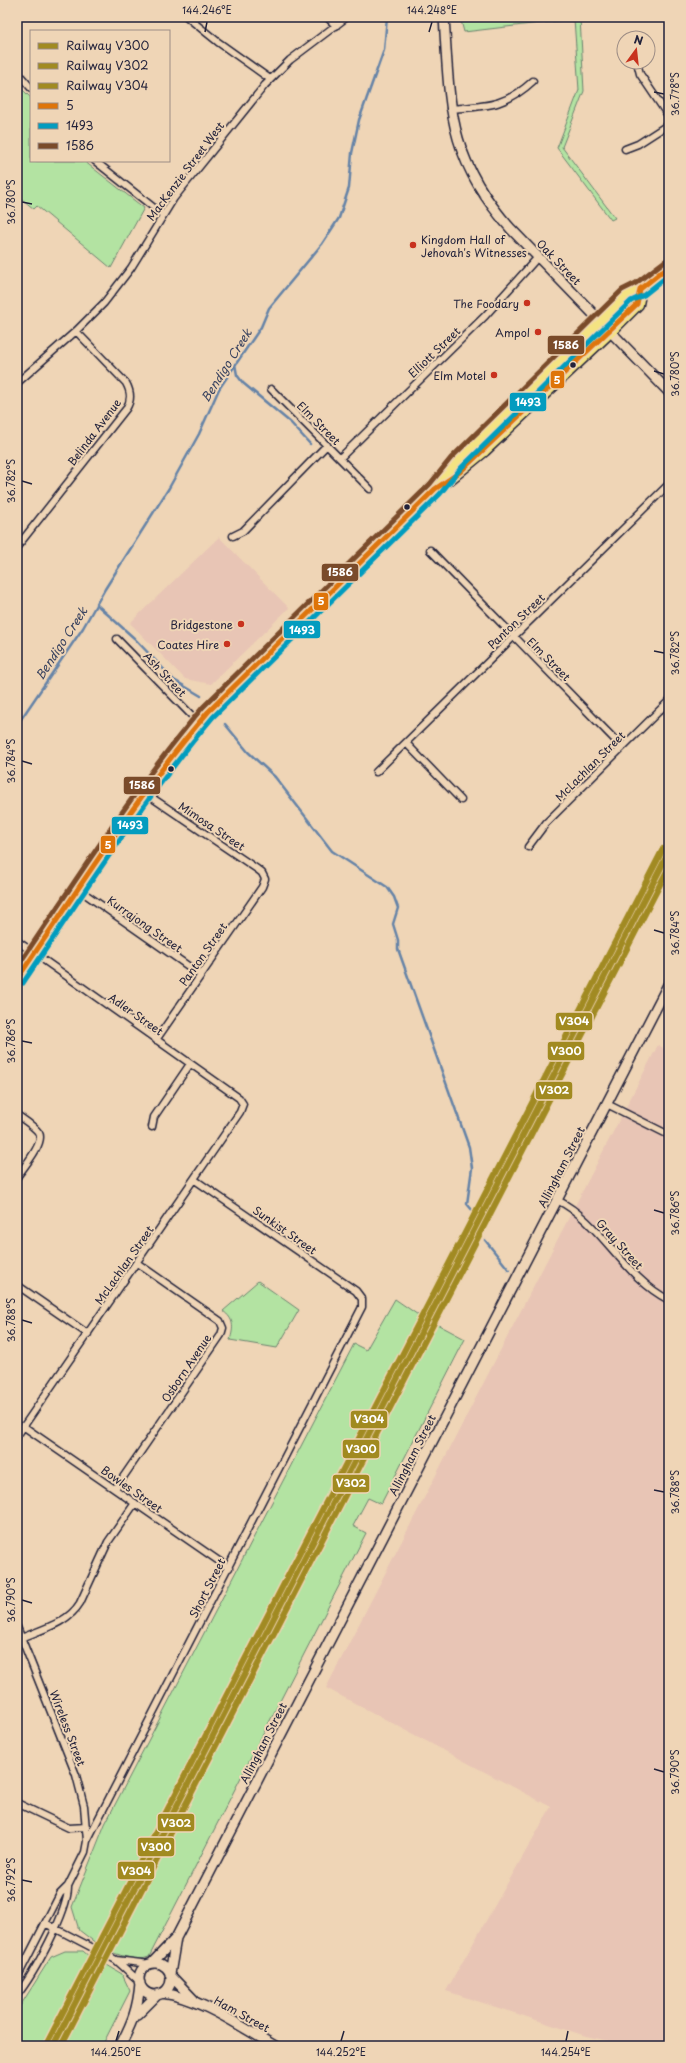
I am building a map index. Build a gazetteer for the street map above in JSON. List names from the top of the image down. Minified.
{"streets":{"street":["MacKenzie Street West","Oak Street","Elliott Street","Elm Street","Belinda Avenue","Panton Street","Ash Street","McLachlan Street","Mimosa Street","Kurrajong Street","Adler Street","Allingham Street","Sunkist Street","Gray Street","Osborn Avenue","Bowles Street","Short Street","Wireless Street","Ham Street"]},"crossings":[["MacKenzie Street West","Belinda Avenue"],["Oak Street","Elliott Street"],["Elliott Street","Elm Street"],["Elm Street","Panton Street"],["Elm Street","McLachlan Street"],["Panton Street","Mimosa Street"],["Panton Street","Kurrajong Street"],["Panton Street","Adler Street"],["McLachlan Street","Adler Street"],["McLachlan Street","Sunkist Street"],["McLachlan Street","Osborn Avenue"],["McLachlan Street","Bowles Street"],["Allingham Street","Gray Street"],["Allingham Street","Ham Street"],["Sunkist Street","Short Street"],["Osborn Avenue","Bowles Street"],["Bowles Street","Short Street"],["Short Street","Wireless Street"]],"water":["Bendigo Creek"],"places":["Kingdom Hall of Jehovah's Witnesses","The Foodary","Ampol","Elm Motel","Bridgestone","Coates Hire"],"lines":["transit line 1586","transit line 5","transit line 1493","rail line V304","rail line V300","rail line V302"],"legend":["Railway V300","Railway V302","Railway V304","5","1493","1586"],"north":"top","coordinates":["144.246°E","144.248°E","36.778°S","36.780°S","36.782°S","36.784°S","36.786°S","36.788°S","36.790°S","36.792°S","144.250°E","144.252°E","144.254°E"]}
